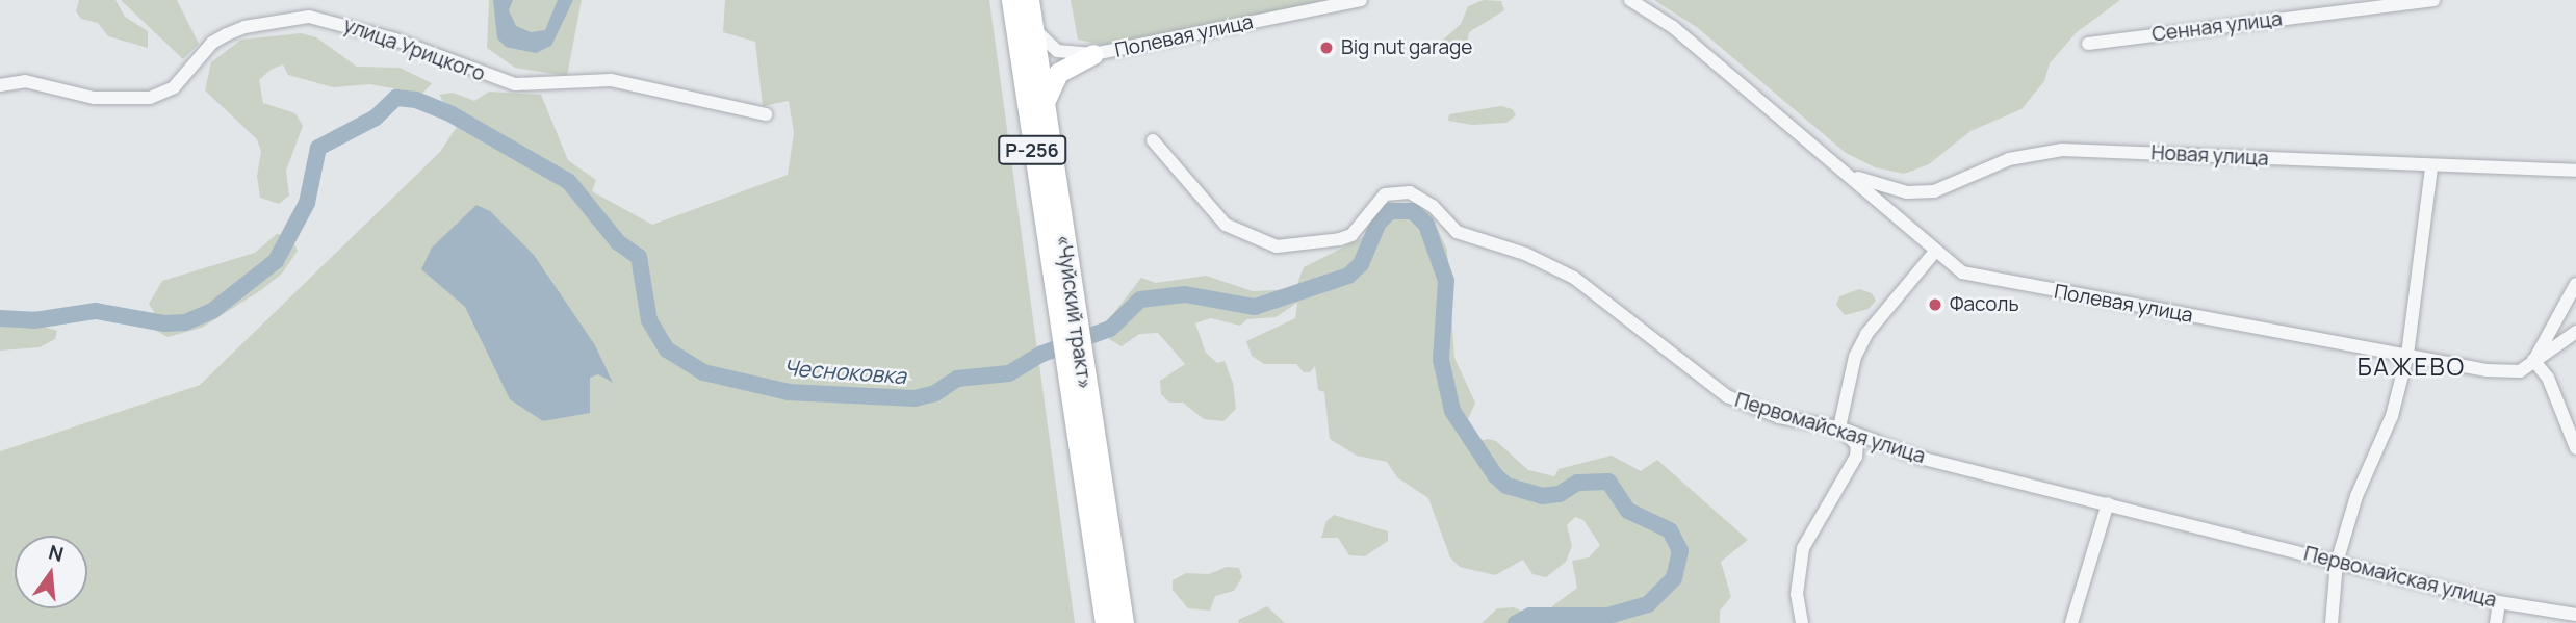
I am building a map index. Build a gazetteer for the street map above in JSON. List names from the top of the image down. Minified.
{"streets":{"highway":["Р-256","«Чуйский тракт»"],"street":["Сенная улица","Полевая улица","улица Урицкого","Новая улица","Первомайская улица"]},"crossings":[["Полевая улица","Новая улица"],["Полевая улица","«Чуйский тракт»"]],"districts":["БАЖЕВО"],"water":["Чесноковка"],"places":["Big nut garage","Фасоль"],"north":"top"}
